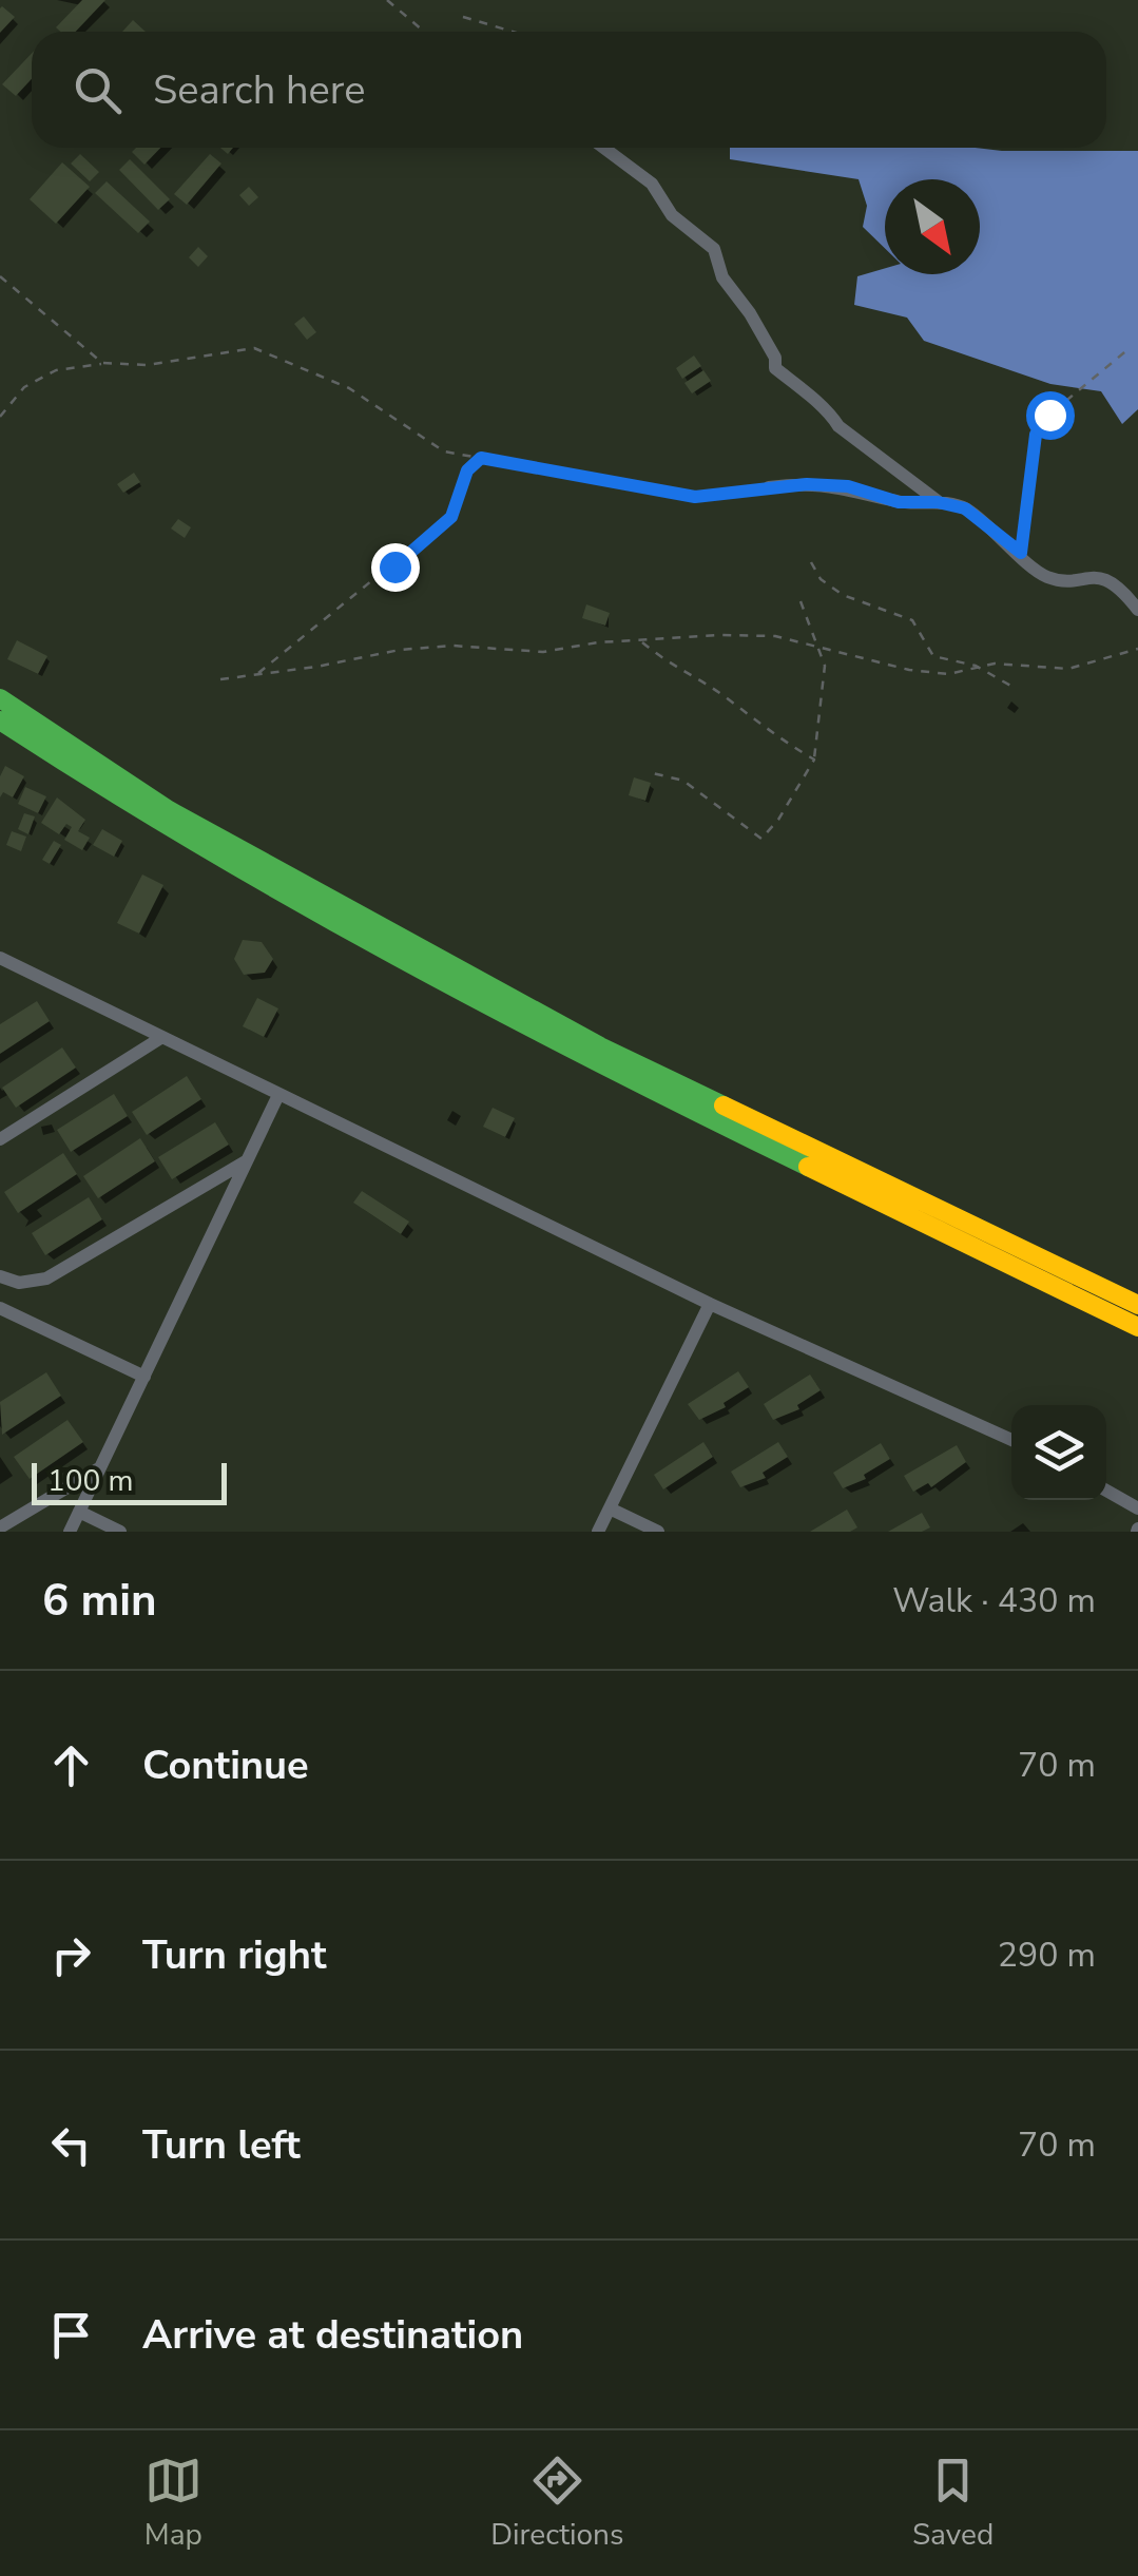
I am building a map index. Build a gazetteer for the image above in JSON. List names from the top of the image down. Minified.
{"scale_bar":"100 m","north":"bottom right","page":{"search":"Search here","scale":"100 m","heading":["6 min","Walk · 430 m"],"list":[["Continue","70 m"],["Turn right","290 m"],["Turn left","70 m"],"Arrive at destination"],"nav":["Map","Directions","Saved"]}}
